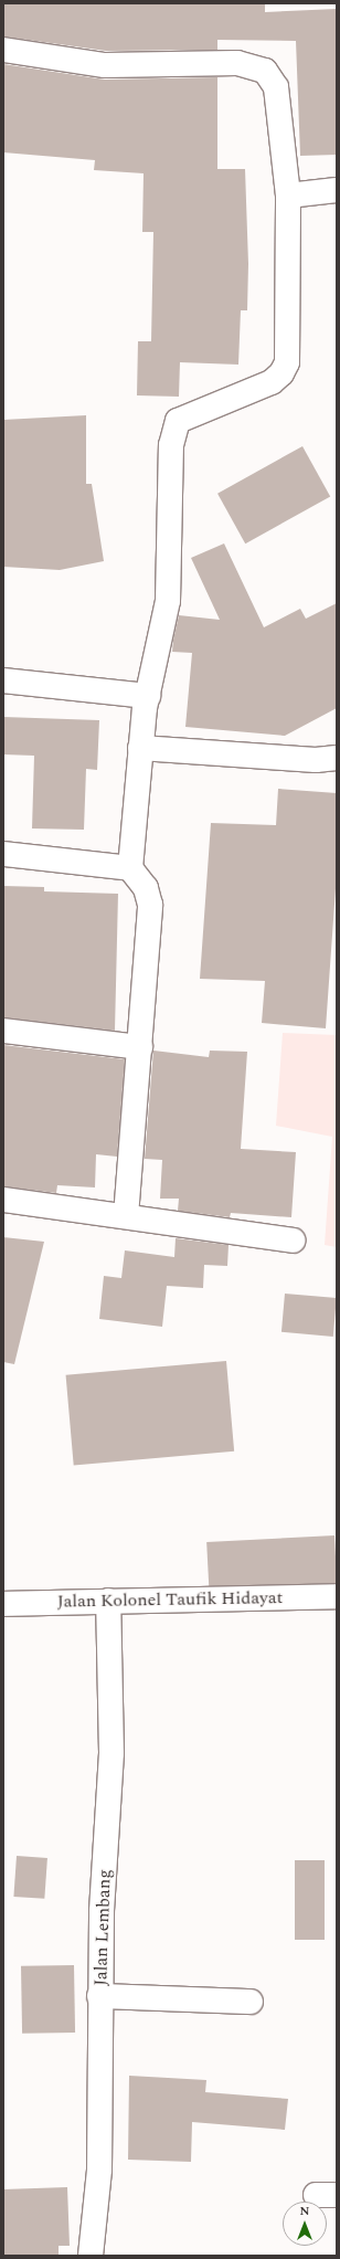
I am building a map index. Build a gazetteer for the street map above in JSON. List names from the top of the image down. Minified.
{"streets":{"street":["Jalan Kolonel Taufik Hidayat","Jalan Lembang"]},"crossings":[["Jalan Kolonel Taufik Hidayat","Jalan Lembang"]],"north":"top"}
